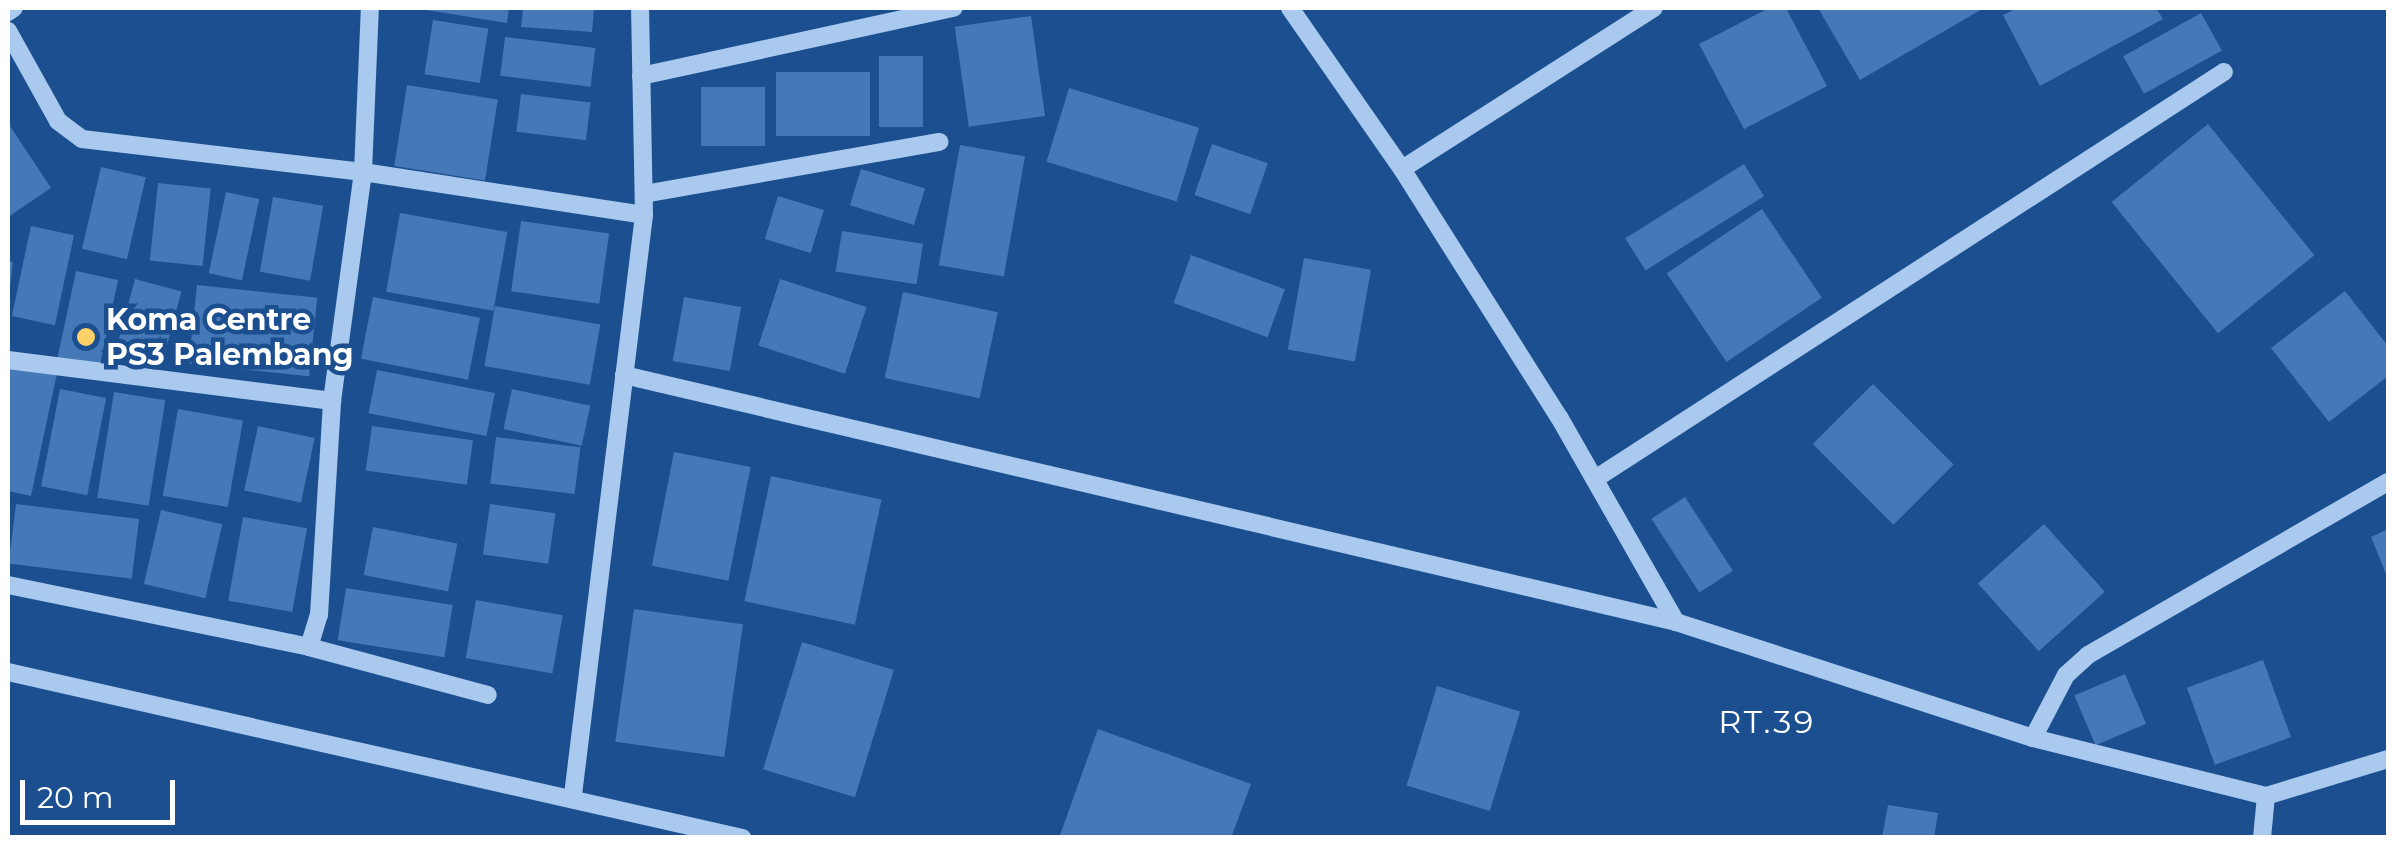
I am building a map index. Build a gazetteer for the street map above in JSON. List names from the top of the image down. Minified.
{"districts":["RT.39"],"places":["Koma Centre PS3 Palembang"],"scale_bar":"20 m"}
